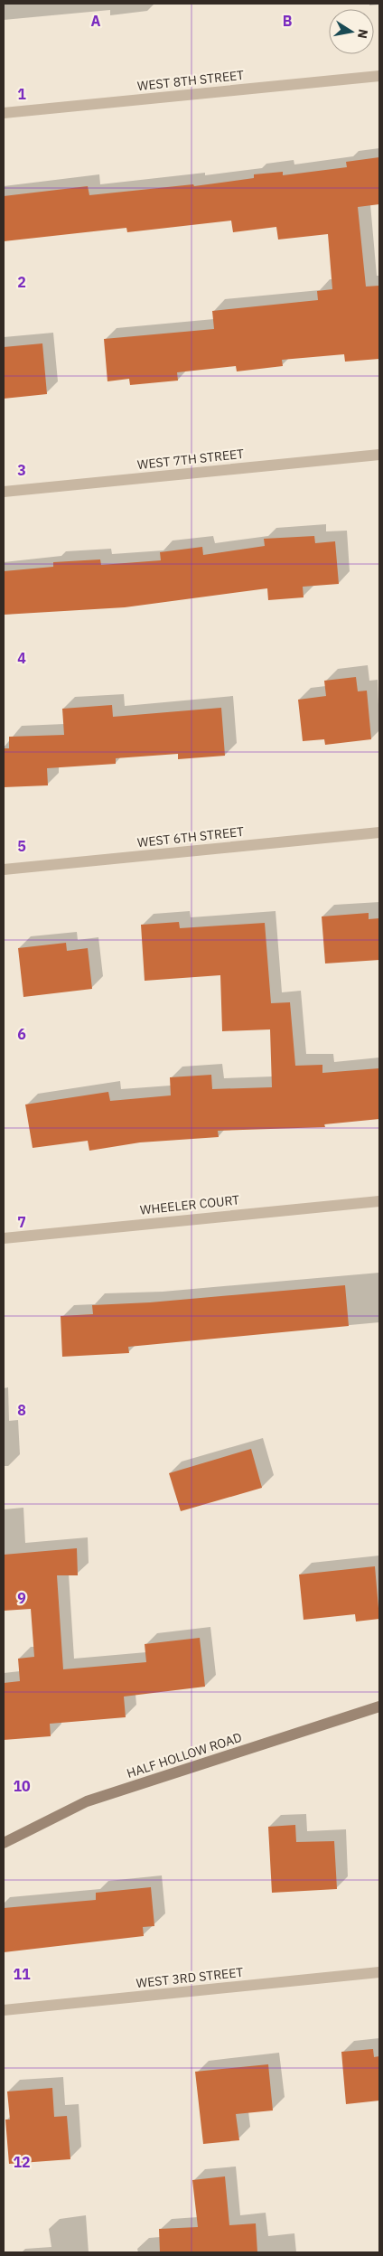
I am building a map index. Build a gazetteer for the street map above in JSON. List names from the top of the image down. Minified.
{"streets":{"street":["WEST 8TH STREET","WEST 7TH STREET","WEST 6TH STREET","WHEELER COURT","HALF HOLLOW ROAD","WEST 3RD STREET"]},"north":"right","grid":{"columns":["A","B"],"rows":["1","2","3","4","5","6","7","8","9","10","11","12"]}}
